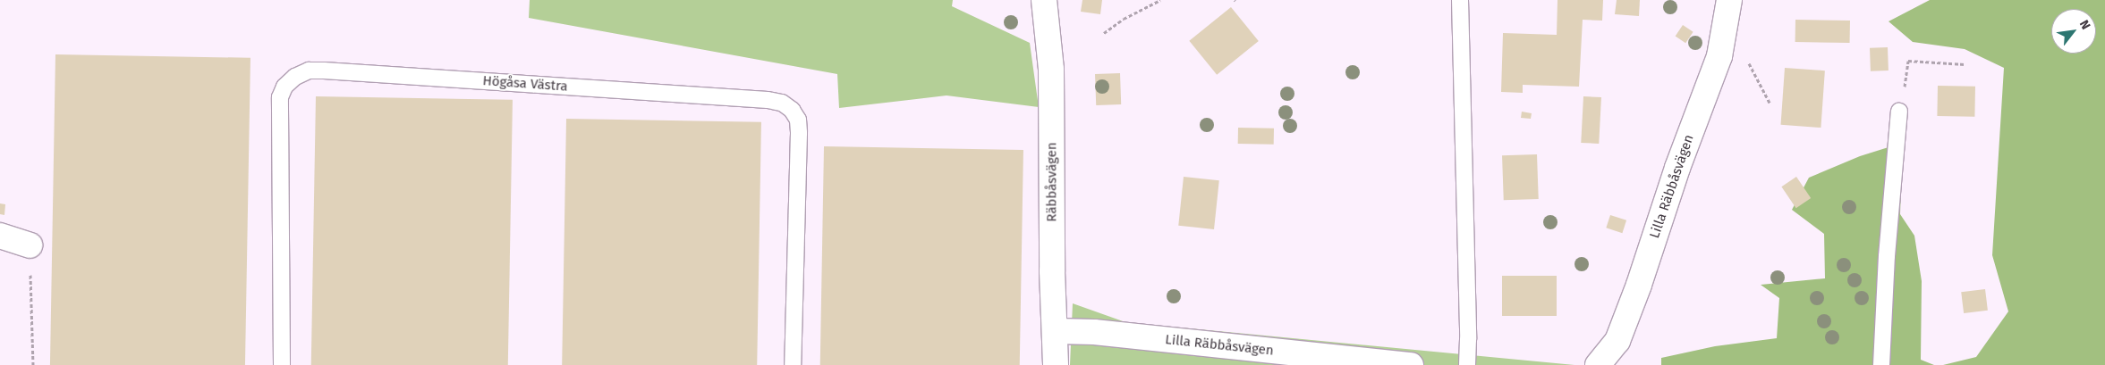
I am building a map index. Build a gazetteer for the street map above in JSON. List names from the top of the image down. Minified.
{"streets":{"street":["Räbbåsvägen","Lilla Räbbåsvägen"],"lane":["Högåsa Västra"]},"crossings":[["Räbbåsvägen","Lilla Räbbåsvägen"]],"north":"top right"}
